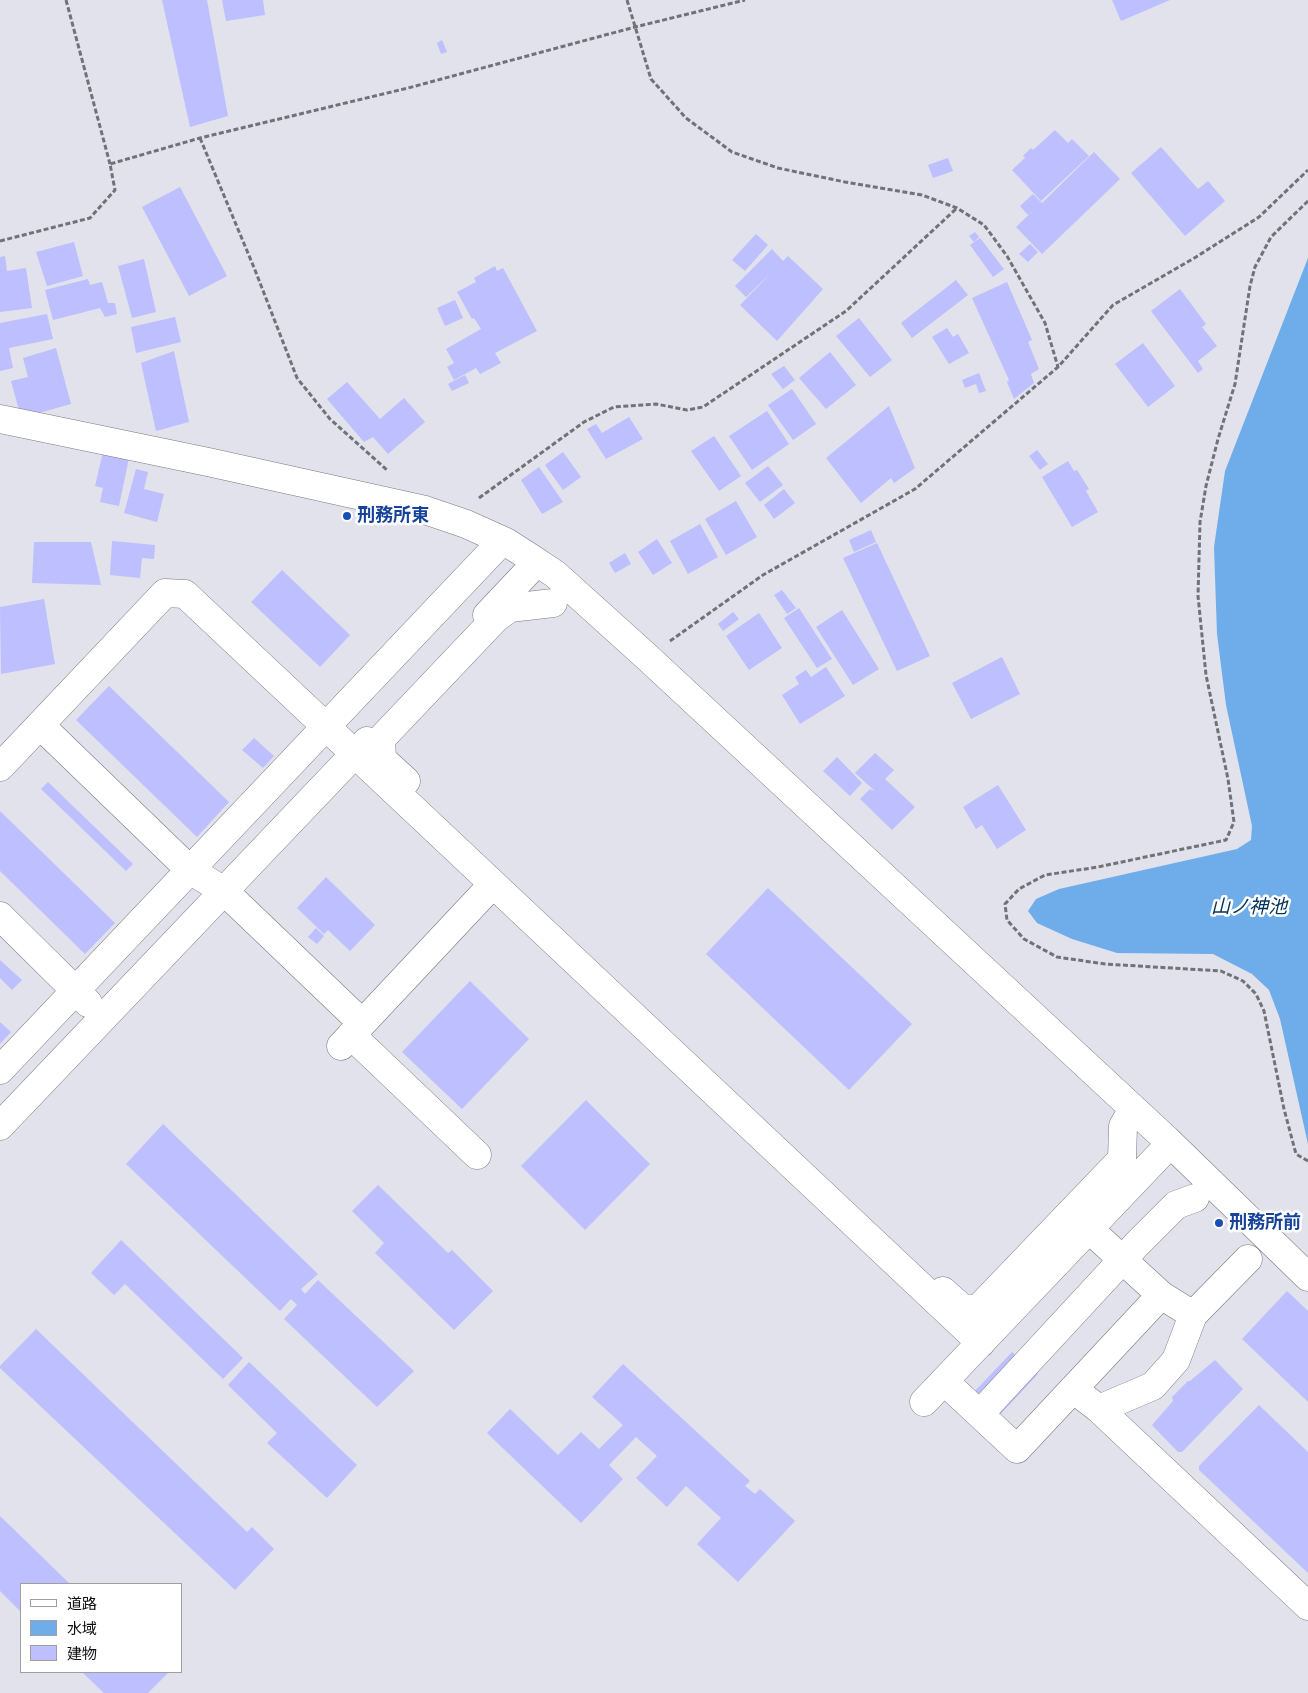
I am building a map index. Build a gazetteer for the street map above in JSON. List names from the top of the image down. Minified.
{"water":["山ノ神池"],"places":["刑務所東","刑務所前"],"legend":["道路","水域","建物"]}
